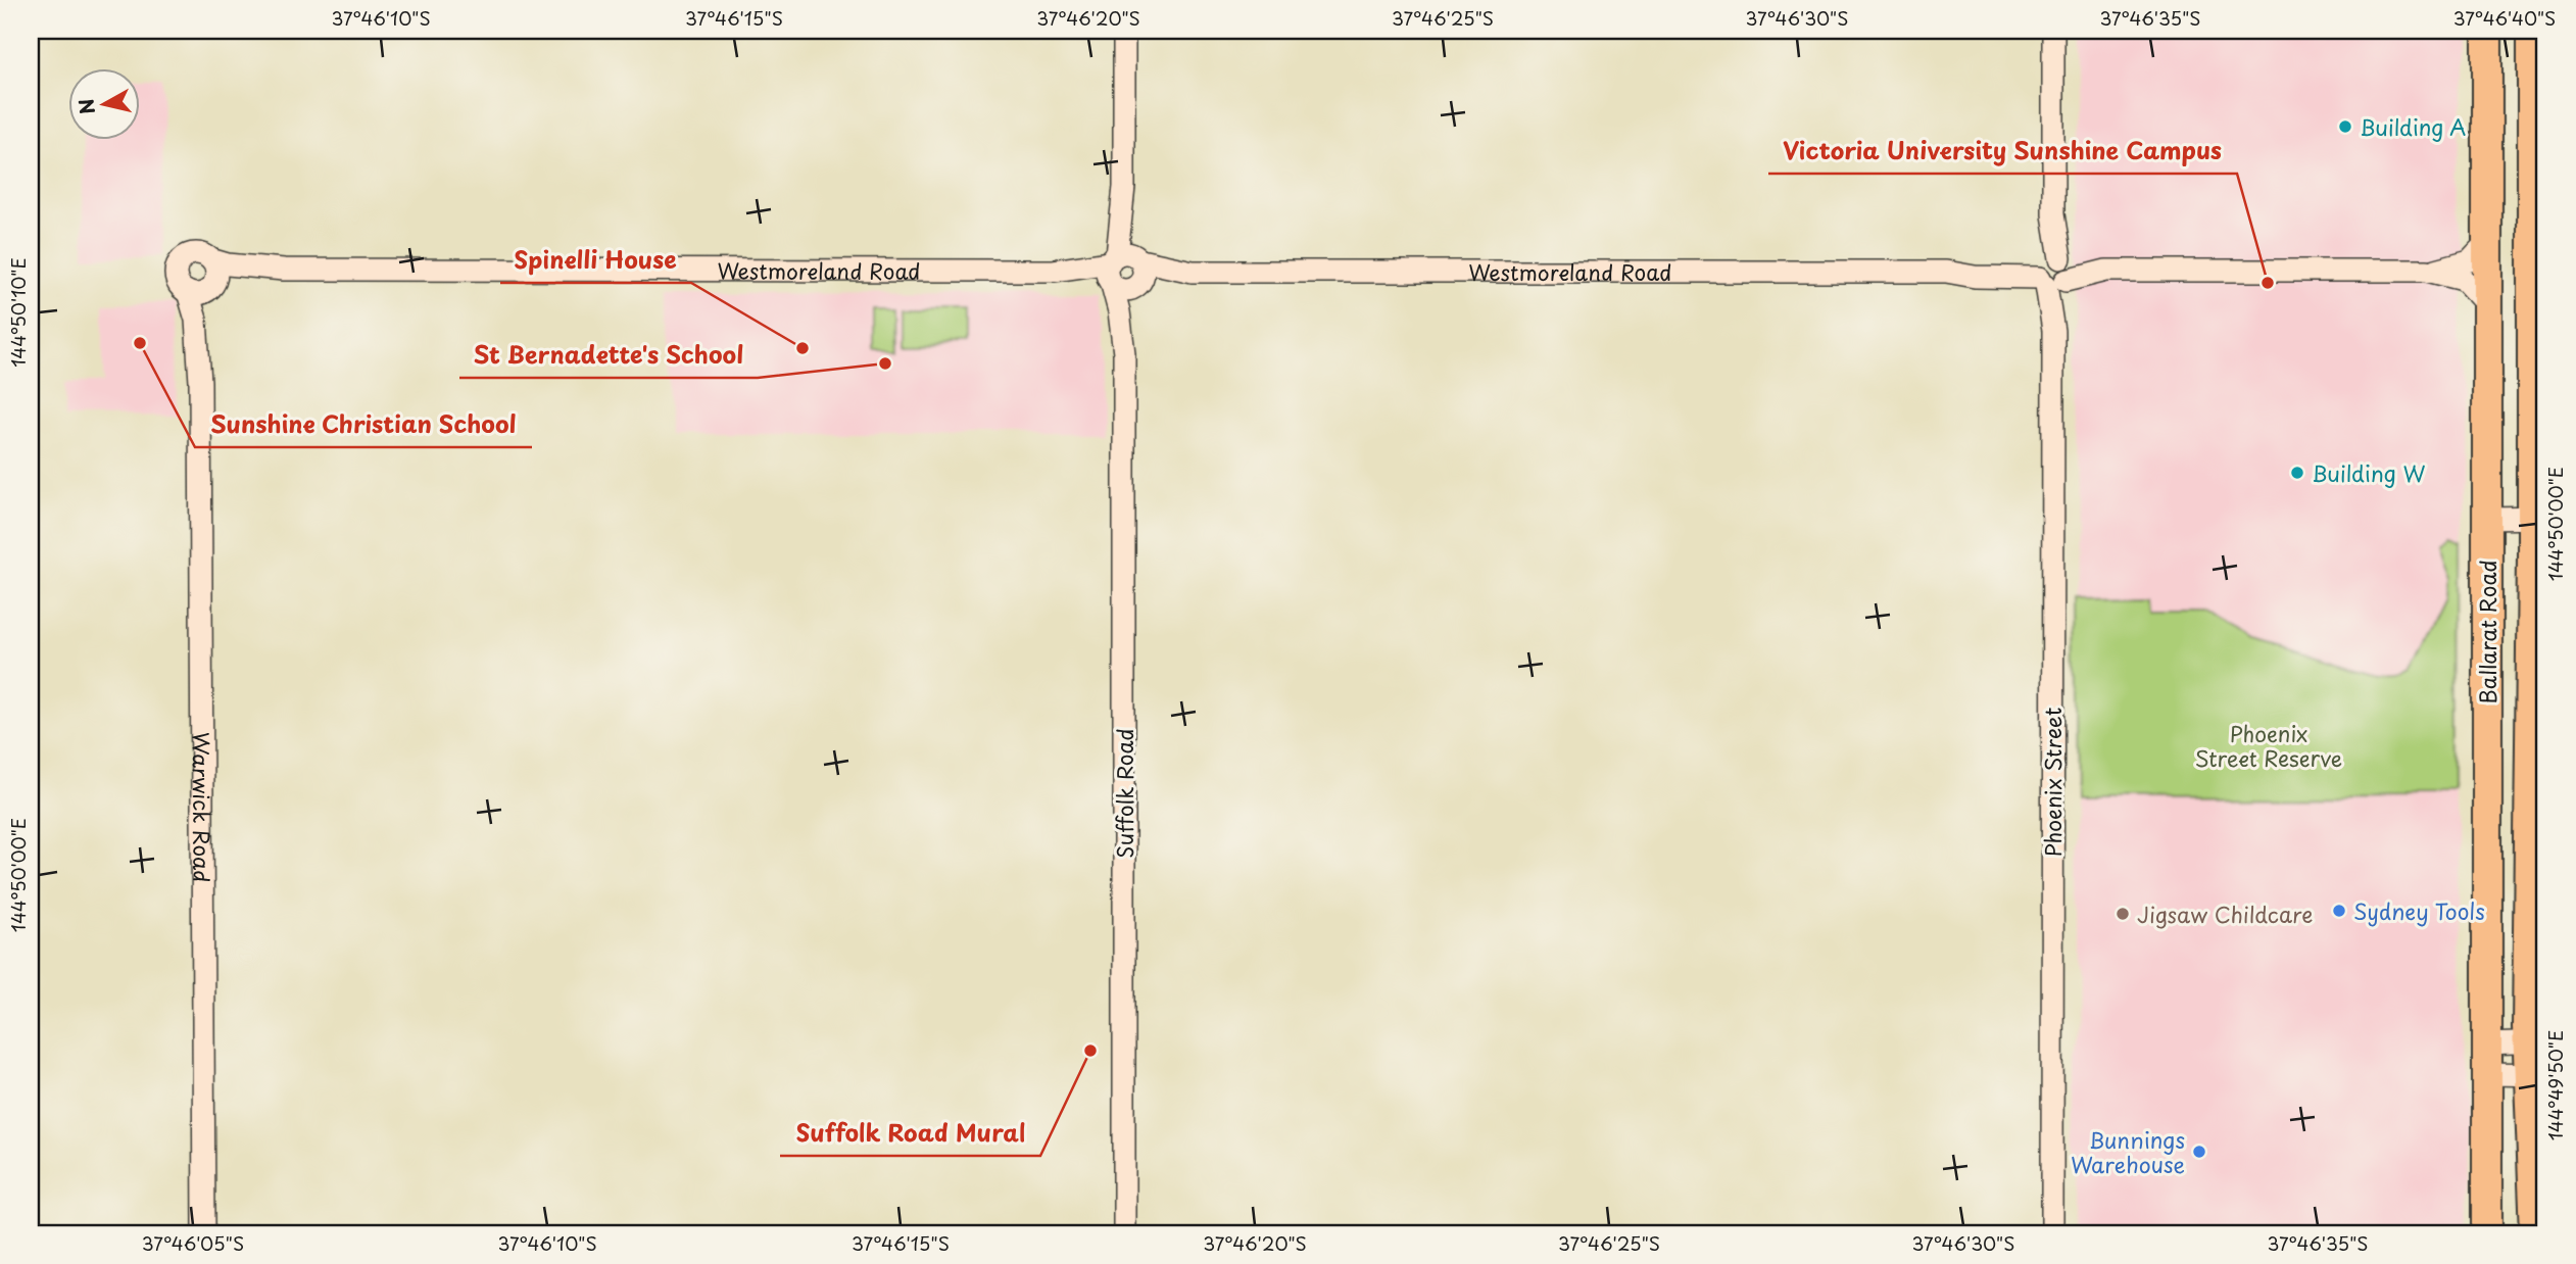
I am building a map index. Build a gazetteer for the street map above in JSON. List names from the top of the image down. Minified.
{"streets":{"highway":["Ballarat Road"],"street":["Westmoreland Road","Phoenix Street","Suffolk Road","Warwick Road"]},"crossings":[["Westmoreland Road","Ballarat Road"],["Westmoreland Road","Phoenix Street"],["Westmoreland Road","Suffolk Road"],["Westmoreland Road","Warwick Road"]],"parks":["Phoenix Street Reserve"],"places":["Building A","Victoria University Sunshine Campus","Sunshine Christian School","Spinelli House","St Bernadette's School","Building W","Sydney Tools","Jigsaw Childcare","Suffolk Road Mural","Bunnings Warehouse"],"north":"left","coordinates":["37°46'10\"S","37°46'15\"S","37°46'20\"S","37°46'25\"S","37°46'30\"S","37°46'35\"S","37°46'40\"S","144°50'10\"E","144°50'00\"E","144°49'50\"E","37°46'05\"S"]}
